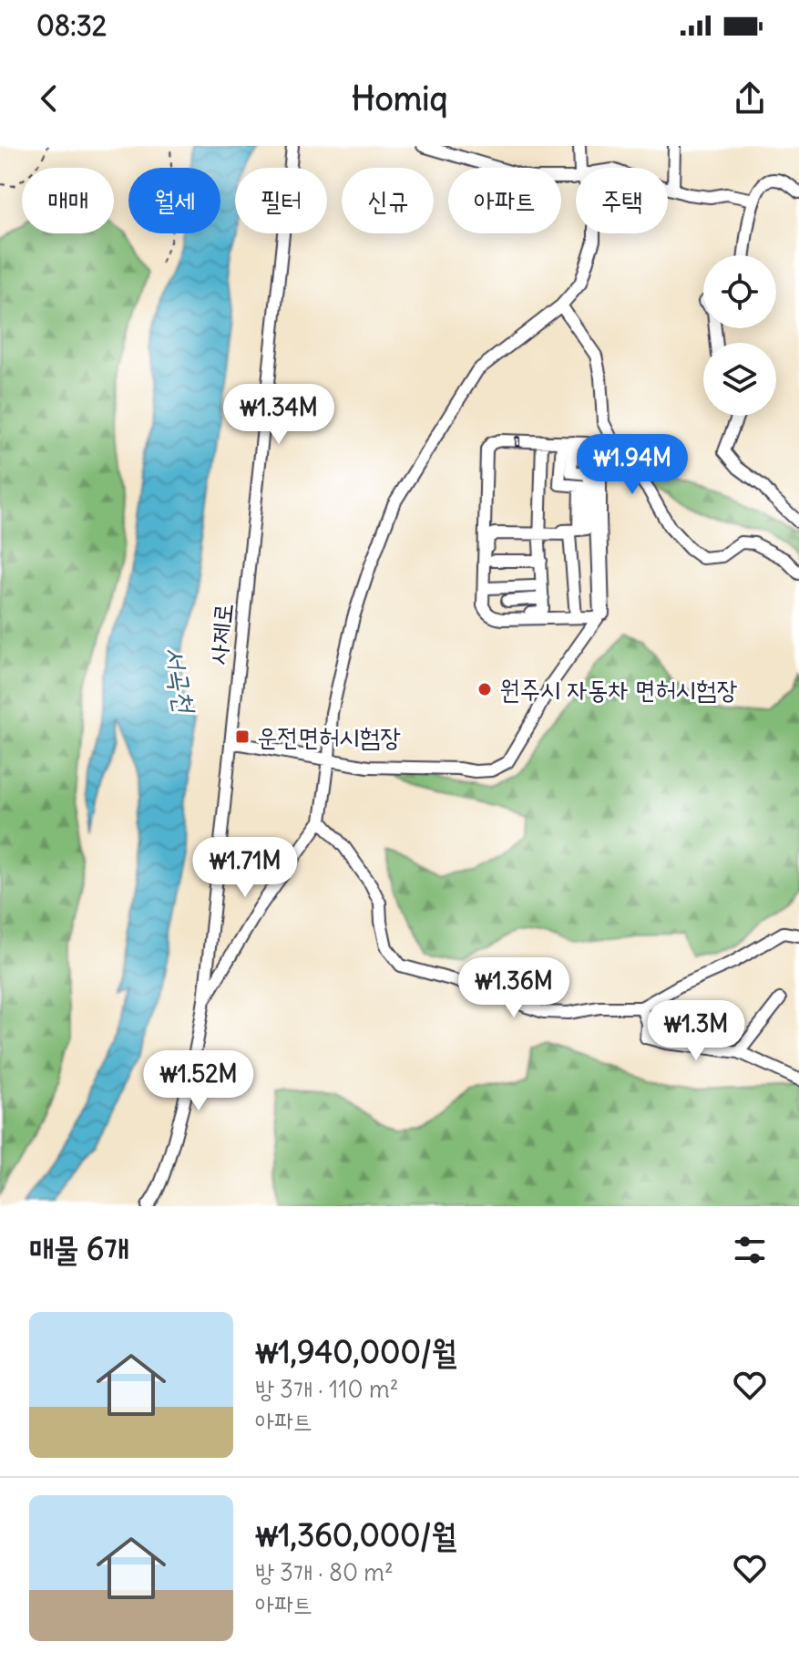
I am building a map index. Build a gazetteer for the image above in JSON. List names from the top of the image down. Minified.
{"streets":{"street":["사제로"]},"water":["서곡천"],"places":{"other":["원주시 자동차 면허시험장"],"transit":["운전면허시험장"]},"page":{"status":"08:32","header":"Homiq","chip":["매매","월세","필터","신규","아파트","주택"],"price":["₩1.34M","₩1.94M","₩1.71M","₩1.36M","₩1.3M","₩1.52M"],"heading":"매물 6개","list":[{"name":"₩1,940,000/월","note":"방 3개 · 110 m² · 아파트"},{"name":"₩1,360,000/월","note":"방 3개 · 80 m² · 아파트"}]}}
